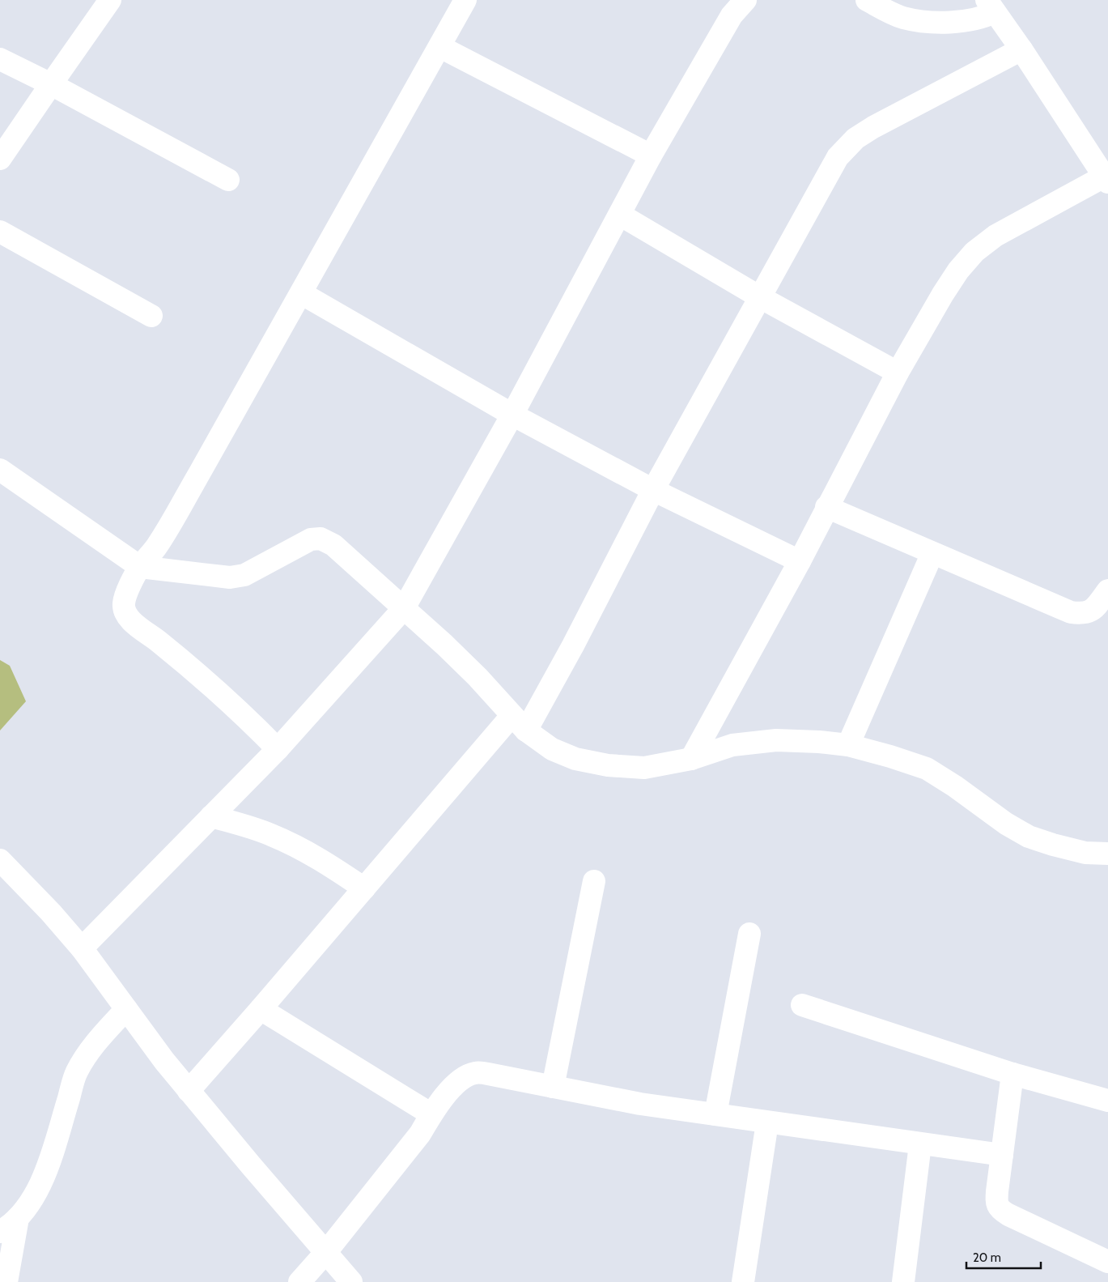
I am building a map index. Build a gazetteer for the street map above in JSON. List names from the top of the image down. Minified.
{"scale_bar":"20 m"}
